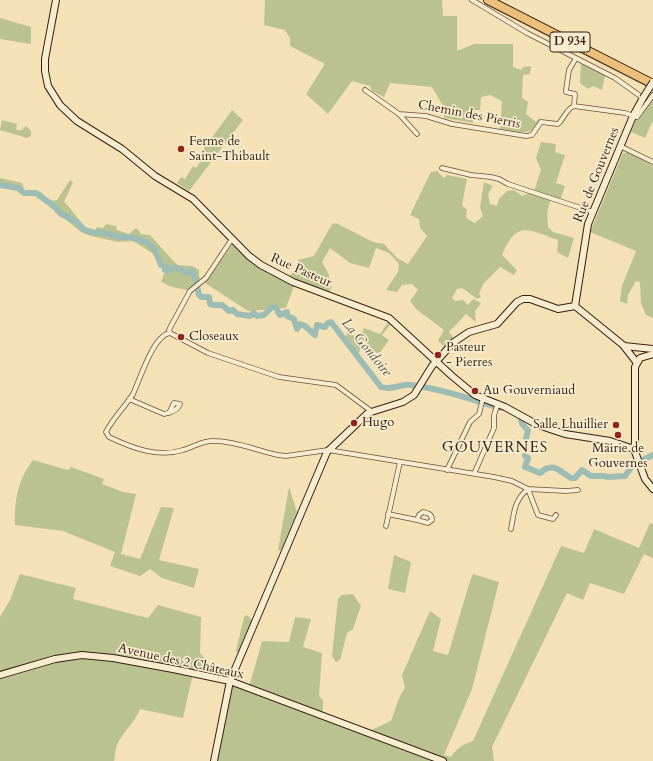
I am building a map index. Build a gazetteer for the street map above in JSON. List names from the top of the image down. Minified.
{"streets":{"highway":["D 934"],"street":["Chemin des Pierris","Rue de Gouvernes","Rue Pasteur","Avenue des 2 Châteaux"]},"crossings":[["D 934","Rue de Gouvernes"]],"districts":["GOUVERNES"],"water":["La Gondoire"],"places":["Ferme de Saint-Thibault","Closeaux","Pasteur - Pierres","Au Gouverniaud","Hugo","Salle Lhuillier","Mairie de Gouvernes"]}
